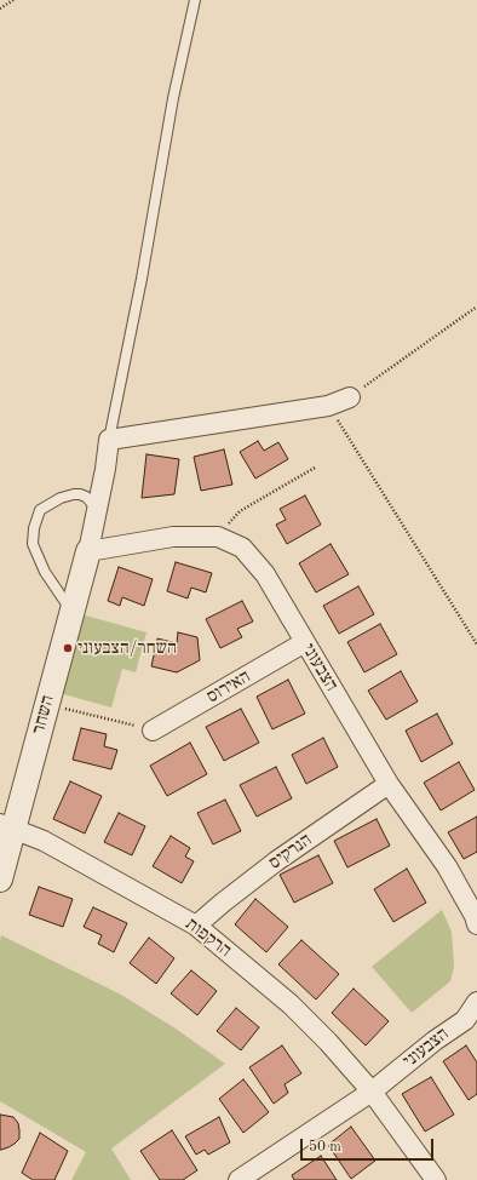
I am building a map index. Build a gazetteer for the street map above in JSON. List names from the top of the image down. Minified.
{"streets":{"street":["הצבעוני","האירוס","השחר","הנרקיס","הרקפות"]},"crossings":[["הצבעוני","האירוס"],["הצבעוני","השחר"],["הצבעוני","הנרקיס"],["הצבעוני","הרקפות"],["השחר","הרקפות"],["הנרקיס","הרקפות"]],"places":["השחר/הצבעוני"],"scale_bar":"50 m"}
